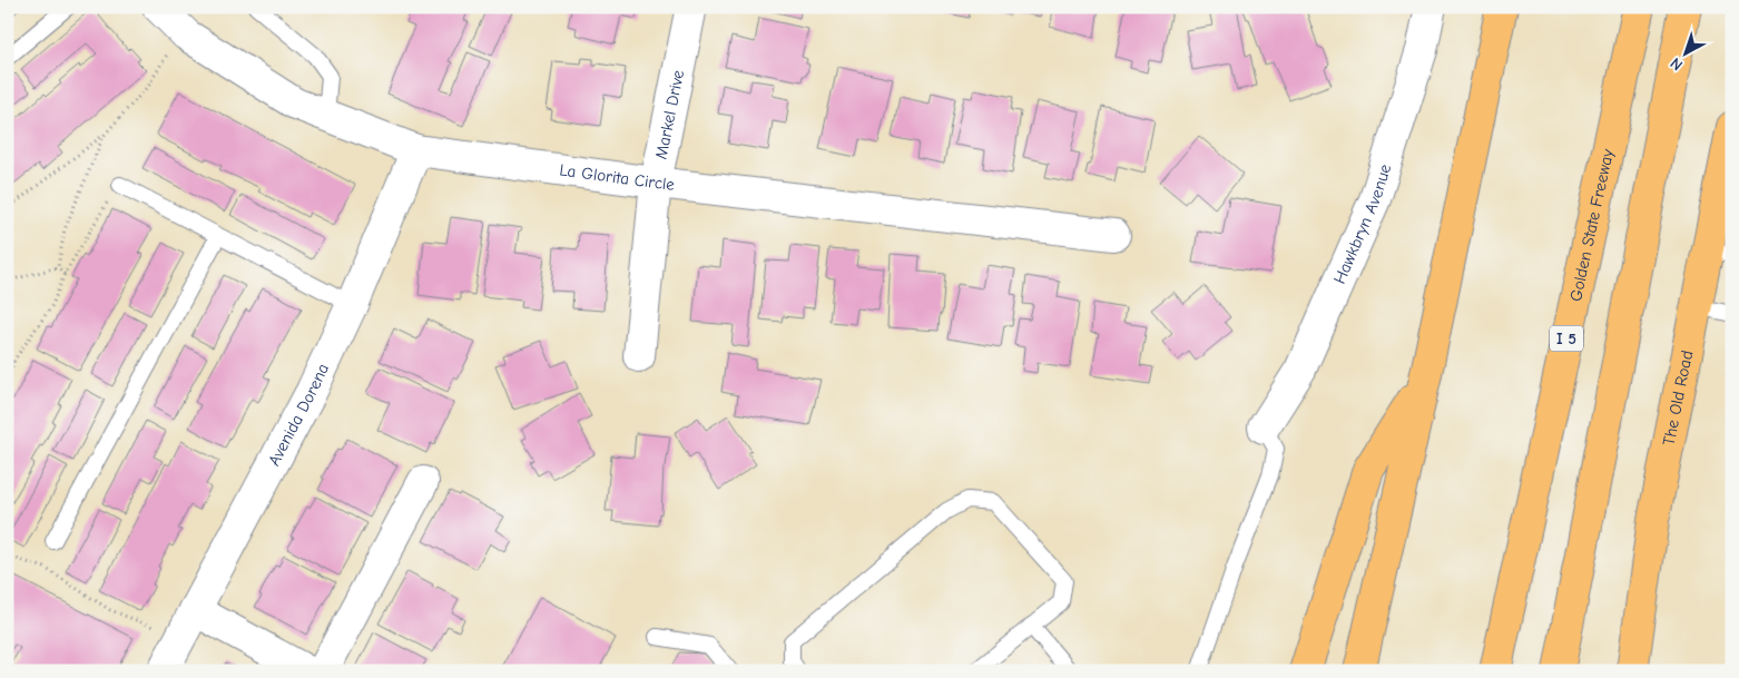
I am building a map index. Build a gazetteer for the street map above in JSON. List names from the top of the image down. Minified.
{"streets":{"main road":["Golden State Freeway","I 5","The Old Road"],"street":["Markel Drive","La Glorita Circle","Hawkbryn Avenue","Avenida Dorena"]},"crossings":[["Markel Drive","La Glorita Circle"],["La Glorita Circle","Avenida Dorena"]],"north":"bottom left"}
